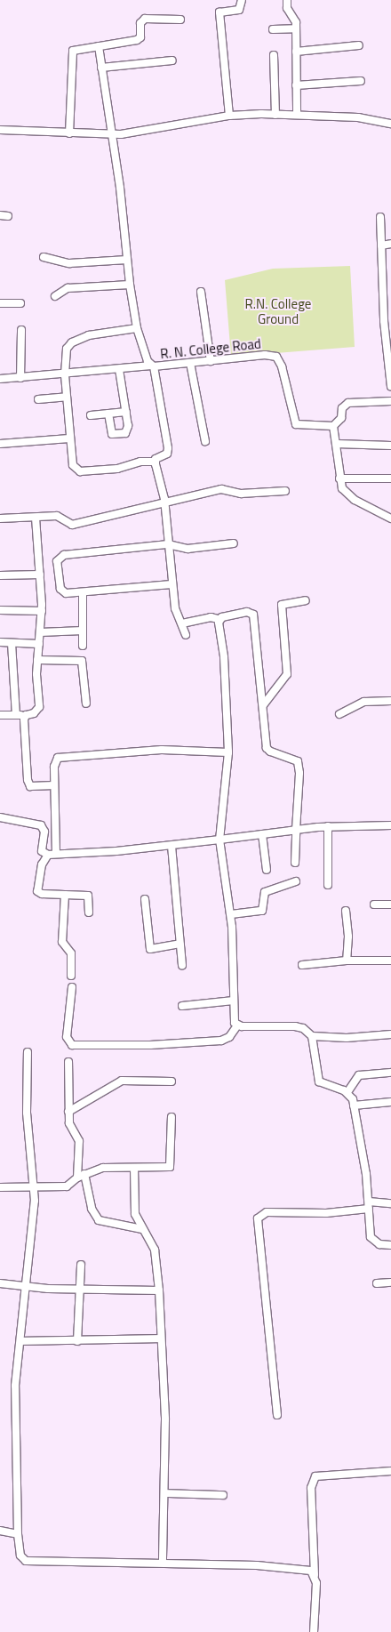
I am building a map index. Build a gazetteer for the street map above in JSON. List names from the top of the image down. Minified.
{"streets":{"street":["R. N. College Road"]},"parks":["R.N. College Ground"]}
